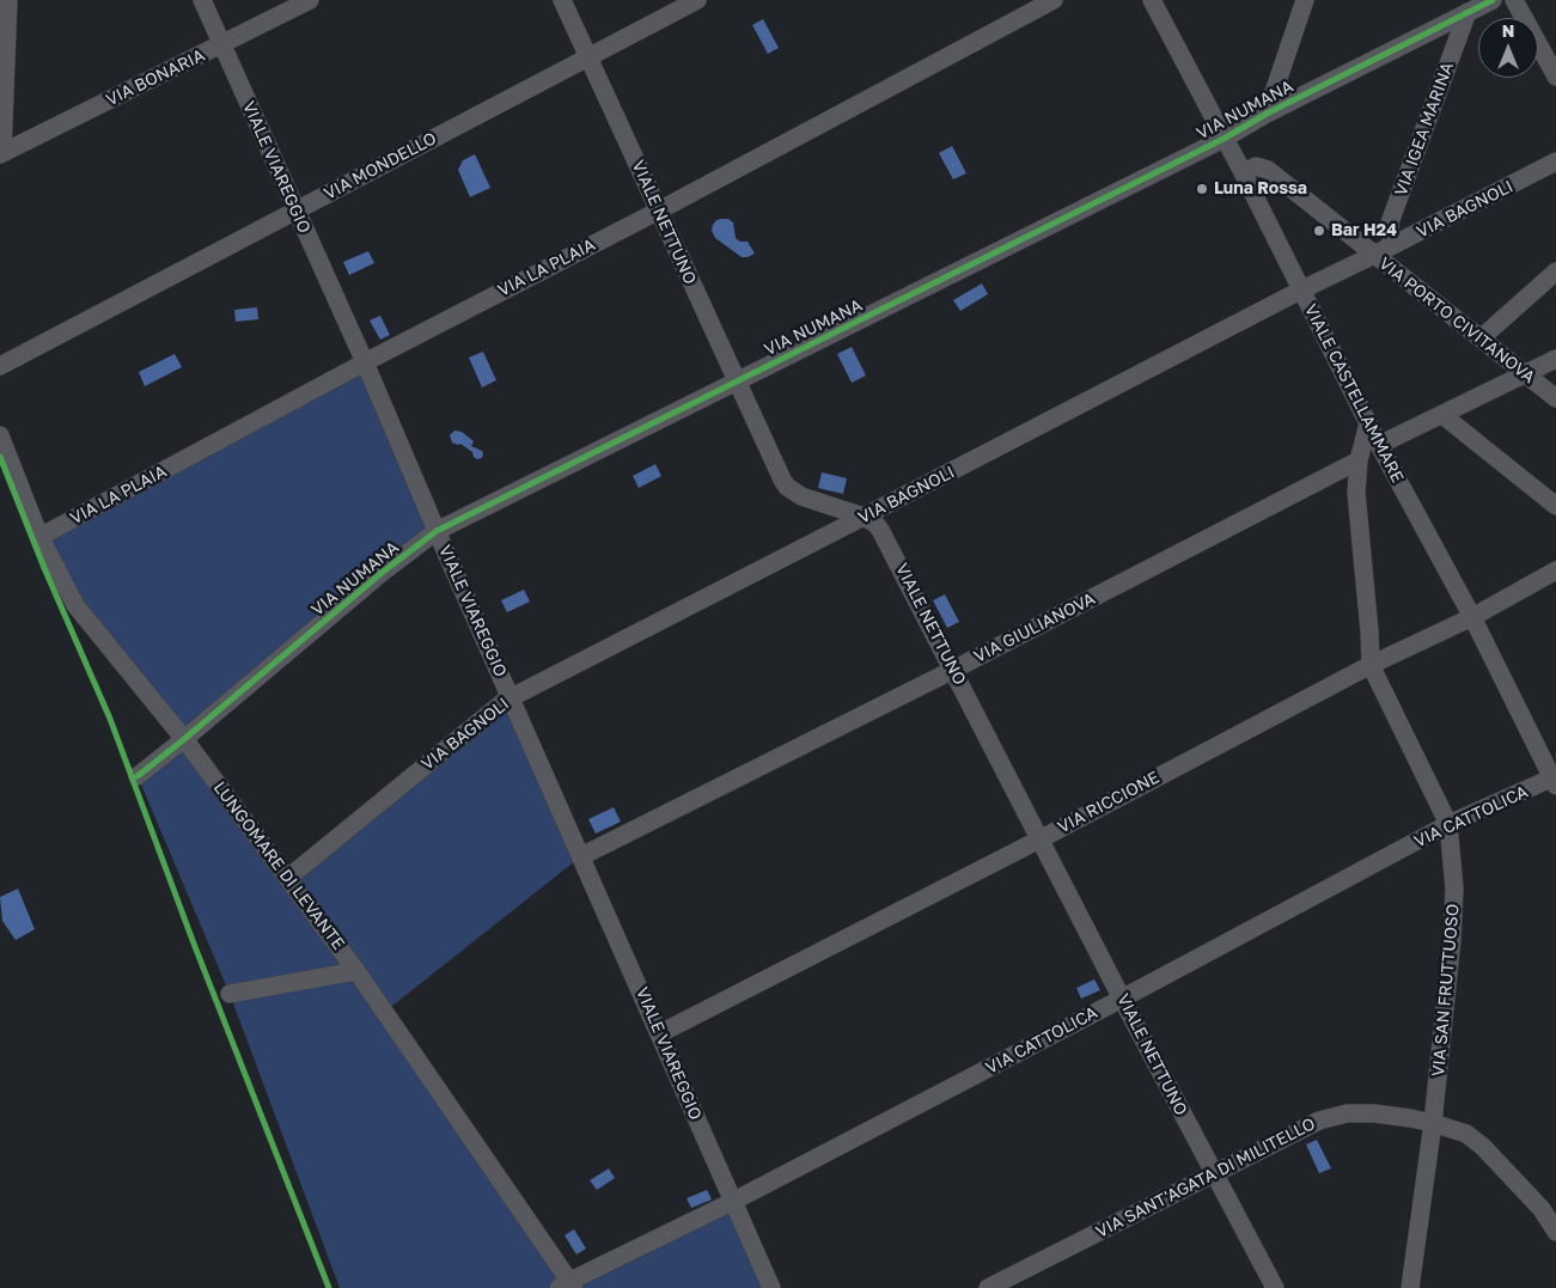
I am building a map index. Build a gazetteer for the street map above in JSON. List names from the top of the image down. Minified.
{"streets":{"street":["VIA BONARIA","VIA NUMANA","VIA IGEA MARINA","VIA MONDELLO","VIALE VIAREGGIO","VIA BAGNOLI","VIALE NETTUNO","VIA LA PLAIA","VIA PORTO CIVITANOVA","VIALE CASTELLAMMARE","VIA GIULIANOVA","VIA RICCIONE","VIA CATTOLICA","LUNGOMARE DI LEVANTE","VIA SAN FRUTTUOSO","VIA SANT'AGATA DI MILITELLO"]},"crossings":[["VIA BONARIA","VIALE VIAREGGIO"],["VIA NUMANA","VIA IGEA MARINA"],["VIA NUMANA","VIALE VIAREGGIO"],["VIA NUMANA","VIALE NETTUNO"],["VIA NUMANA","VIALE CASTELLAMMARE"],["VIA NUMANA","LUNGOMARE DI LEVANTE"],["VIA IGEA MARINA","VIA BAGNOLI"],["VIA IGEA MARINA","VIA PORTO CIVITANOVA"],["VIA MONDELLO","VIALE VIAREGGIO"],["VIA MONDELLO","VIALE NETTUNO"],["VIALE VIAREGGIO","VIA BAGNOLI"],["VIALE VIAREGGIO","VIA LA PLAIA"],["VIALE VIAREGGIO","VIA GIULIANOVA"],["VIALE VIAREGGIO","VIA RICCIONE"],["VIALE VIAREGGIO","VIA CATTOLICA"],["VIA BAGNOLI","VIALE NETTUNO"],["VIA BAGNOLI","VIA PORTO CIVITANOVA"],["VIA BAGNOLI","VIALE CASTELLAMMARE"],["VIA BAGNOLI","LUNGOMARE DI LEVANTE"],["VIALE NETTUNO","VIA LA PLAIA"],["VIALE NETTUNO","VIA GIULIANOVA"],["VIALE NETTUNO","VIA RICCIONE"],["VIALE NETTUNO","VIA CATTOLICA"],["VIALE NETTUNO","VIA SANT'AGATA DI MILITELLO"],["VIA LA PLAIA","LUNGOMARE DI LEVANTE"],["VIA PORTO CIVITANOVA","VIALE CASTELLAMMARE"],["VIALE CASTELLAMMARE","VIA RICCIONE"],["VIALE CASTELLAMMARE","VIA CATTOLICA"],["VIALE CASTELLAMMARE","VIA SAN FRUTTUOSO"],["VIA GIULIANOVA","VIA SAN FRUTTUOSO"],["VIA RICCIONE","VIA SAN FRUTTUOSO"],["VIA CATTOLICA","LUNGOMARE DI LEVANTE"],["VIA CATTOLICA","VIA SAN FRUTTUOSO"],["VIA SAN FRUTTUOSO","VIA SANT'AGATA DI MILITELLO"]],"places":["Luna Rossa","Bar H24"],"north":"top"}
